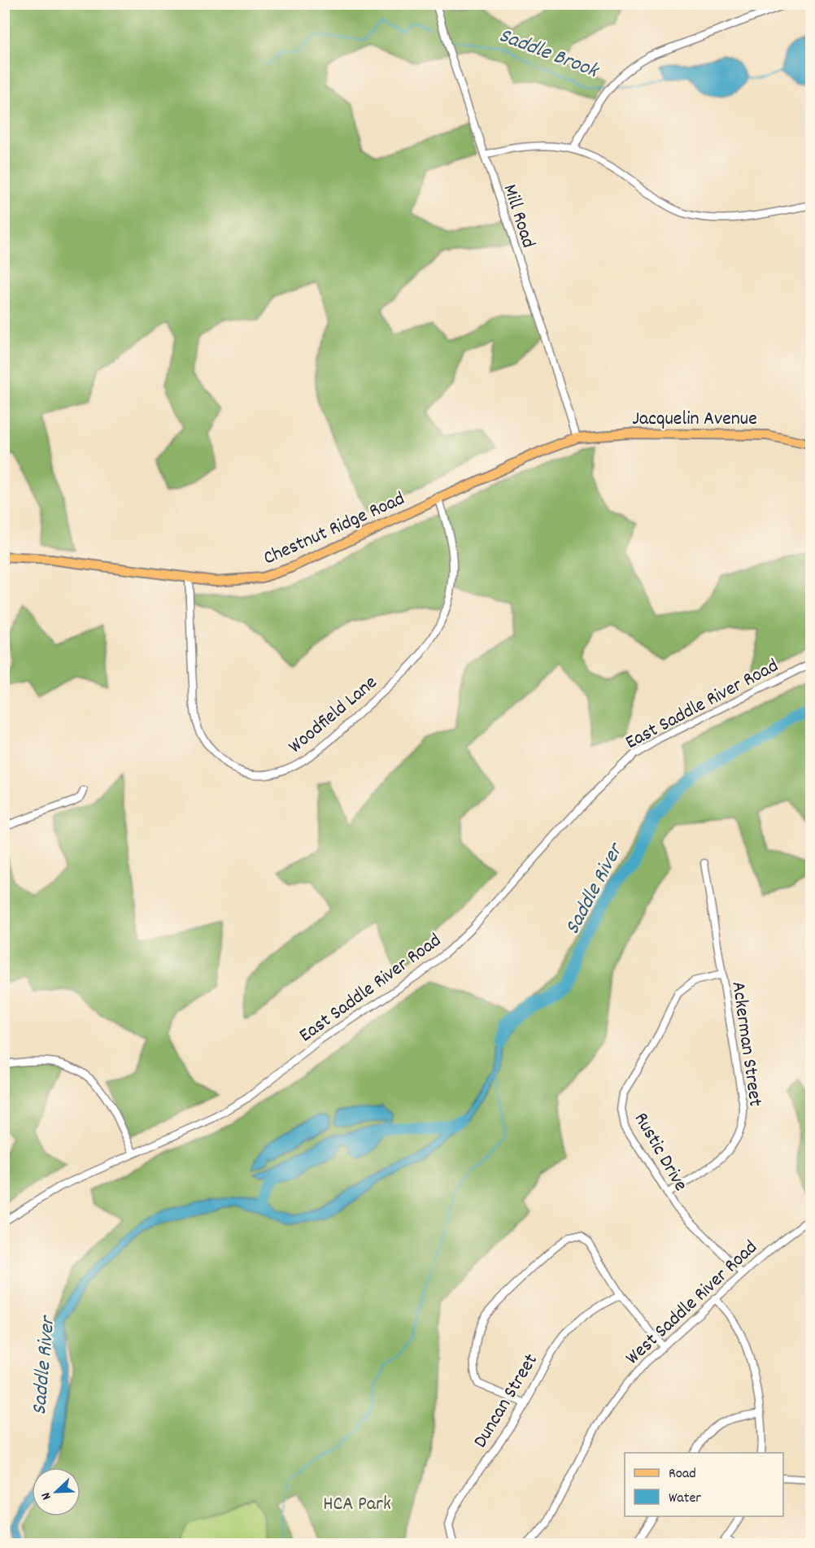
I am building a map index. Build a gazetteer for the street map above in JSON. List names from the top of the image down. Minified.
{"streets":{"main road":["Jacquelin Avenue","Chestnut Ridge Road"],"street":["Mill Road","East Saddle River Road","Woodfield Lane","Ackerman Street","Rustic Drive","West Saddle River Road","Duncan Street"]},"crossings":[["Mill Road","Jacquelin Avenue"],["Mill Road","Chestnut Ridge Road"],["Jacquelin Avenue","Chestnut Ridge Road"],["Chestnut Ridge Road","Woodfield Lane"],["Ackerman Street","Rustic Drive"],["Rustic Drive","West Saddle River Road"]],"water":["Saddle Brook","Saddle River"],"parks":["HCA Park"],"legend":["Road","Water"],"north":"bottom left"}
